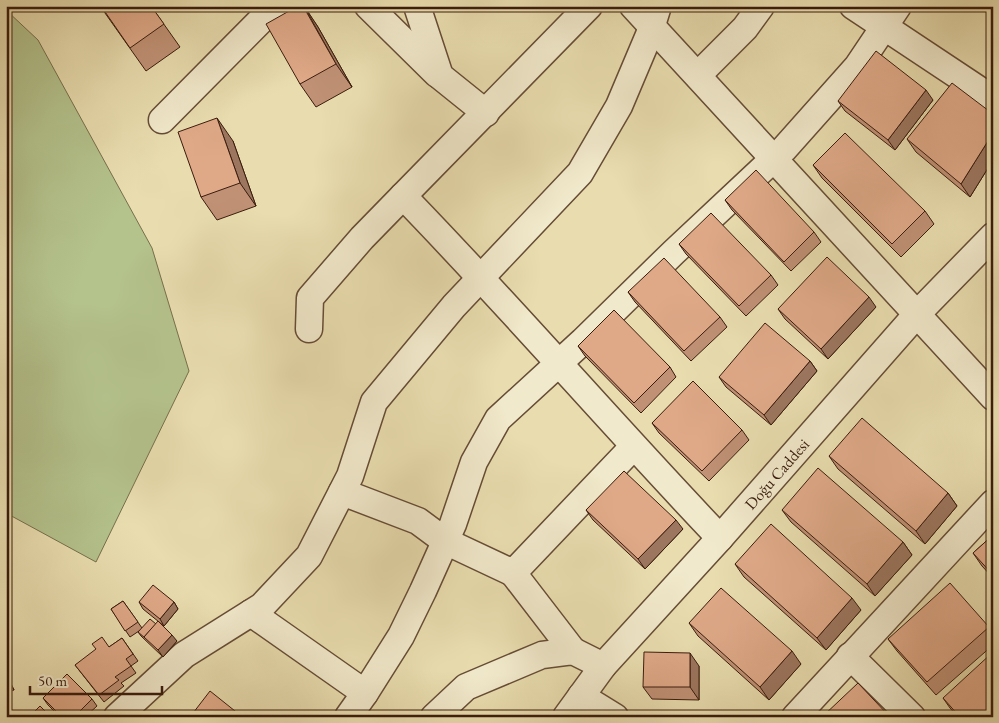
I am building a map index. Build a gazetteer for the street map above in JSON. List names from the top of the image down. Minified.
{"streets":{"street":["Doğu Caddesi"]},"scale_bar":"50 m"}
